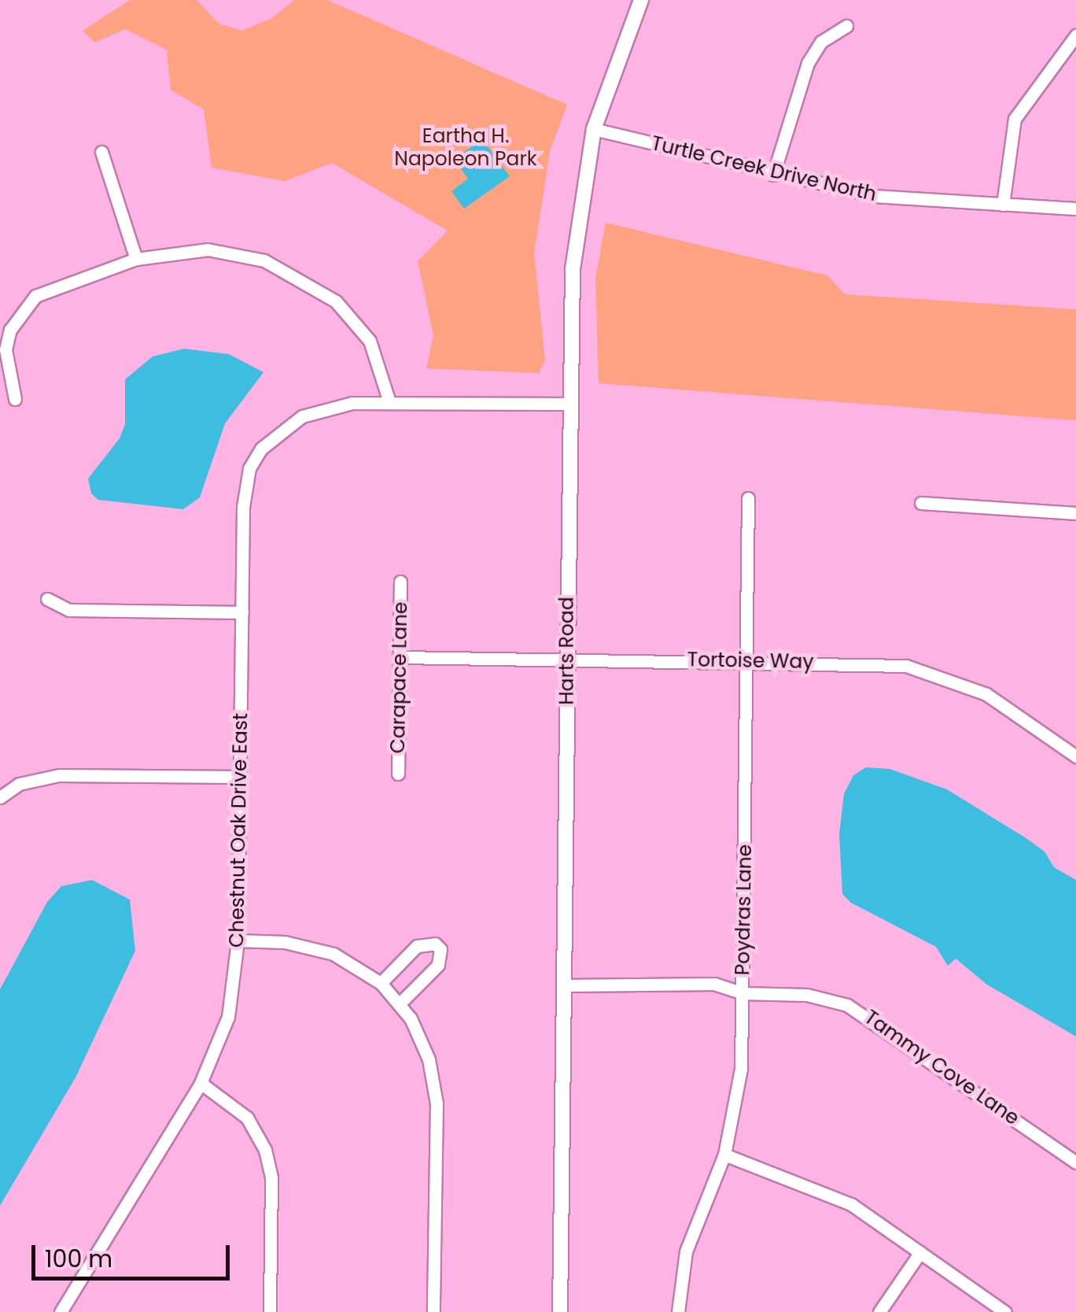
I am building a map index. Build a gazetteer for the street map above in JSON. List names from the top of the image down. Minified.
{"streets":{"street":["Turtle Creek Drive North","Harts Road","Tortoise Way","Carapace Lane","Chestnut Oak Drive East","Poydras Lane","Tammy Cove Lane"]},"crossings":[["Turtle Creek Drive North","Harts Road"],["Harts Road","Tortoise Way"],["Harts Road","Chestnut Oak Drive East"],["Harts Road","Tammy Cove Lane"],["Tortoise Way","Carapace Lane"],["Tortoise Way","Poydras Lane"],["Poydras Lane","Tammy Cove Lane"]],"parks":["Eartha H. Napoleon Park"],"scale_bar":"100 m"}
